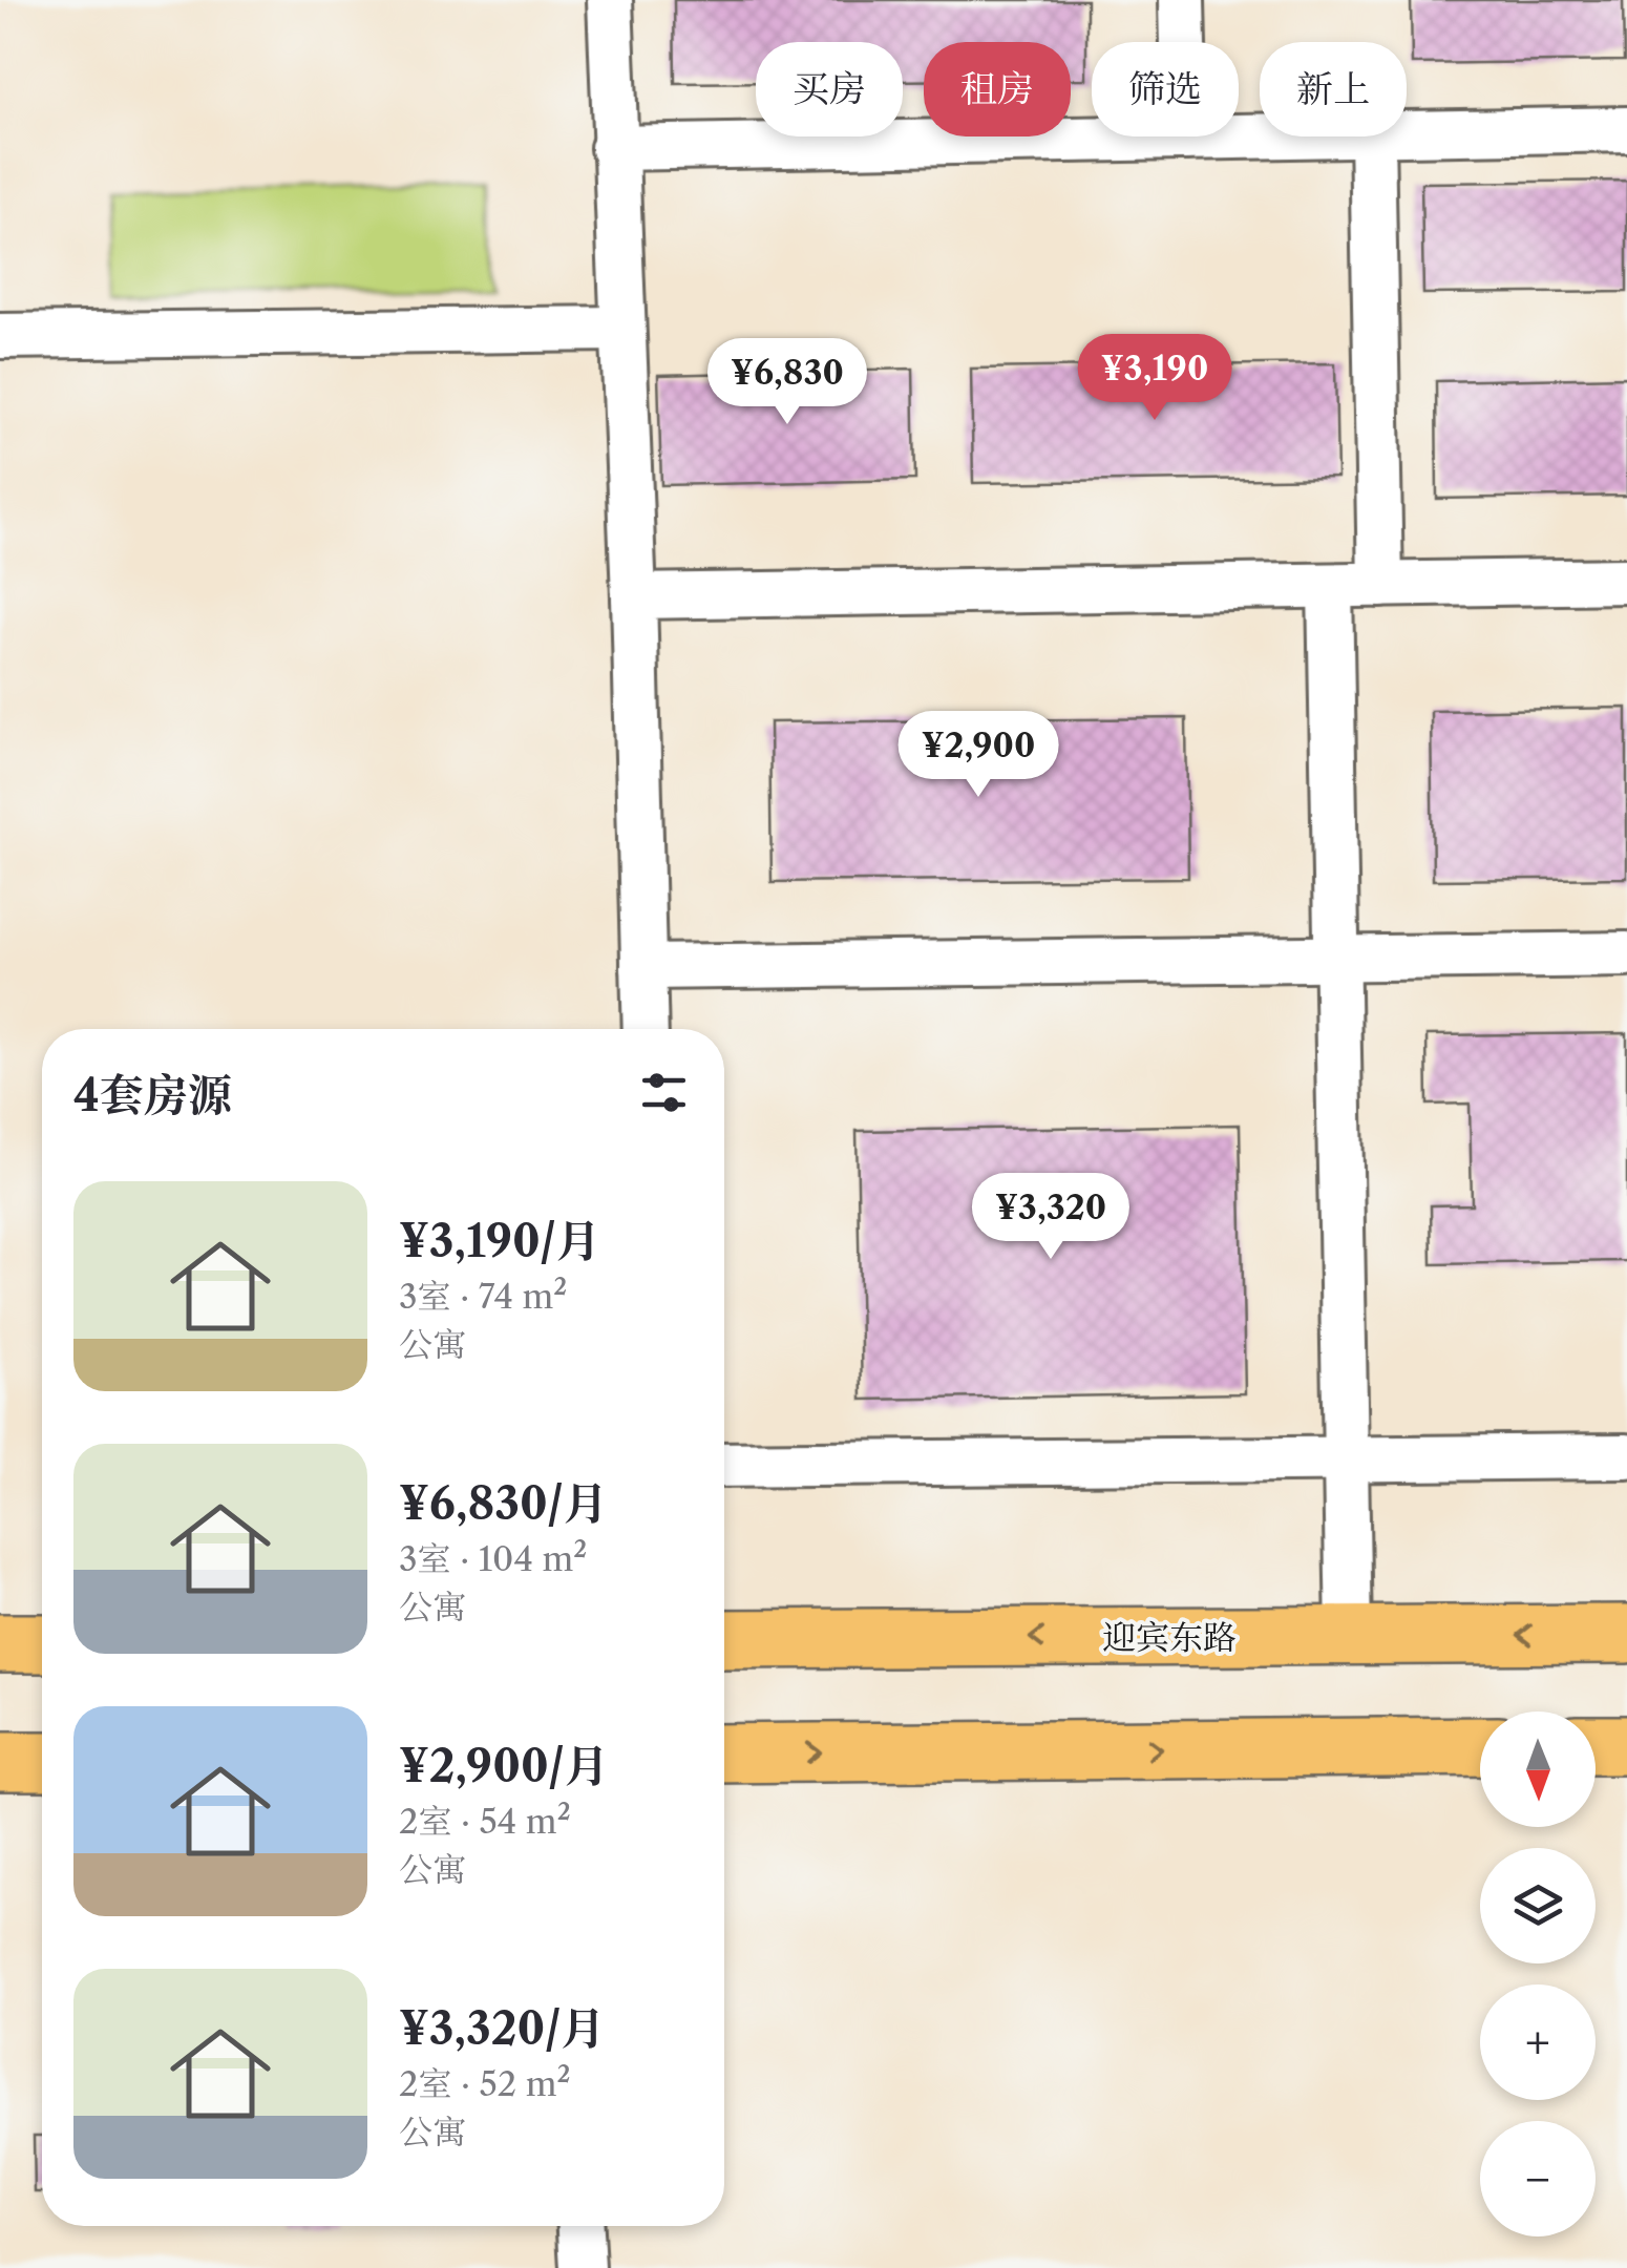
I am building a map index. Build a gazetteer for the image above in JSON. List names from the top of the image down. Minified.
{"streets":{"highway":["迎宾东路"]},"north":"bottom","page":{"chip":["买房","租房","筛选","新上"],"price":["¥3,190","¥6,830","¥2,900","¥3,320"],"heading":"4套房源","list":[{"name":"¥3,190/月","note":"3室 · 74 m² · 公寓"},{"name":"¥6,830/月","note":"3室 · 104 m² · 公寓"},{"name":"¥2,900/月","note":"2室 · 54 m² · 公寓"},{"name":"¥3,320/月","note":"2室 · 52 m² · 公寓"}],"map_buttons":["+","−"]}}
